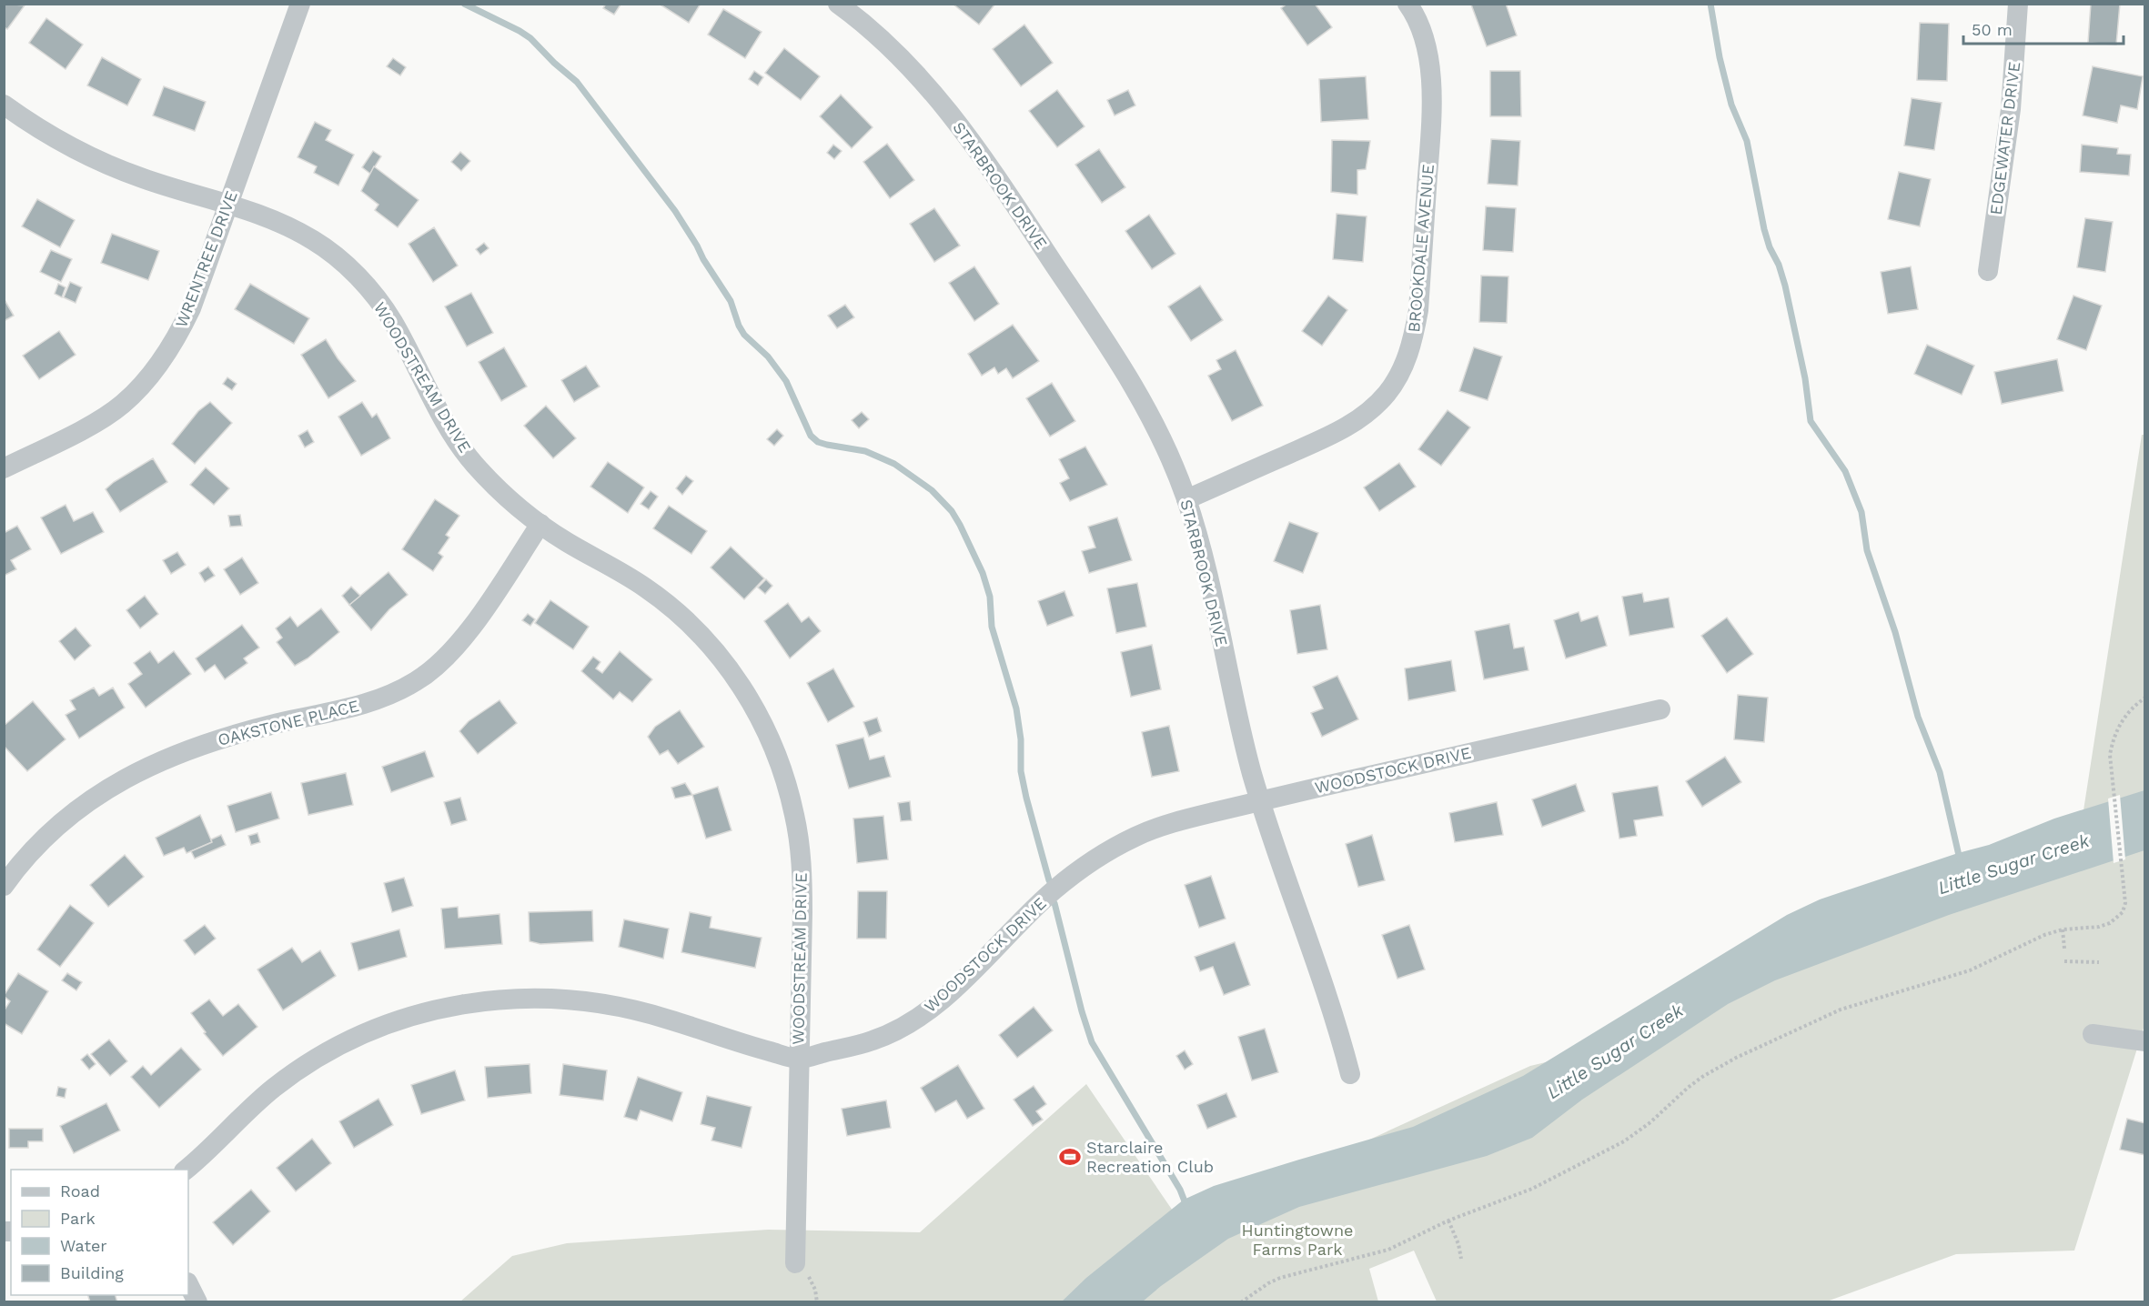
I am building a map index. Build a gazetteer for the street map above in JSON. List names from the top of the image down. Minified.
{"streets":{"street":["EDGEWATER DRIVE","STARBROOK DRIVE","BROOKDALE AVENUE","WRENTREE DRIVE","WOODSTREAM DRIVE","OAKSTONE PLACE","WOODSTOCK DRIVE"]},"crossings":[["STARBROOK DRIVE","BROOKDALE AVENUE"],["STARBROOK DRIVE","WOODSTOCK DRIVE"],["WRENTREE DRIVE","WOODSTREAM DRIVE"],["WOODSTREAM DRIVE","OAKSTONE PLACE"],["WOODSTREAM DRIVE","WOODSTOCK DRIVE"]],"water":["Little Sugar Creek"],"parks":["Huntingtowne Farms Park"],"places":{"sports":["Starclaire Recreation Club"]},"legend":["Road","Park","Water","Building"],"scale_bar":"50 m"}
